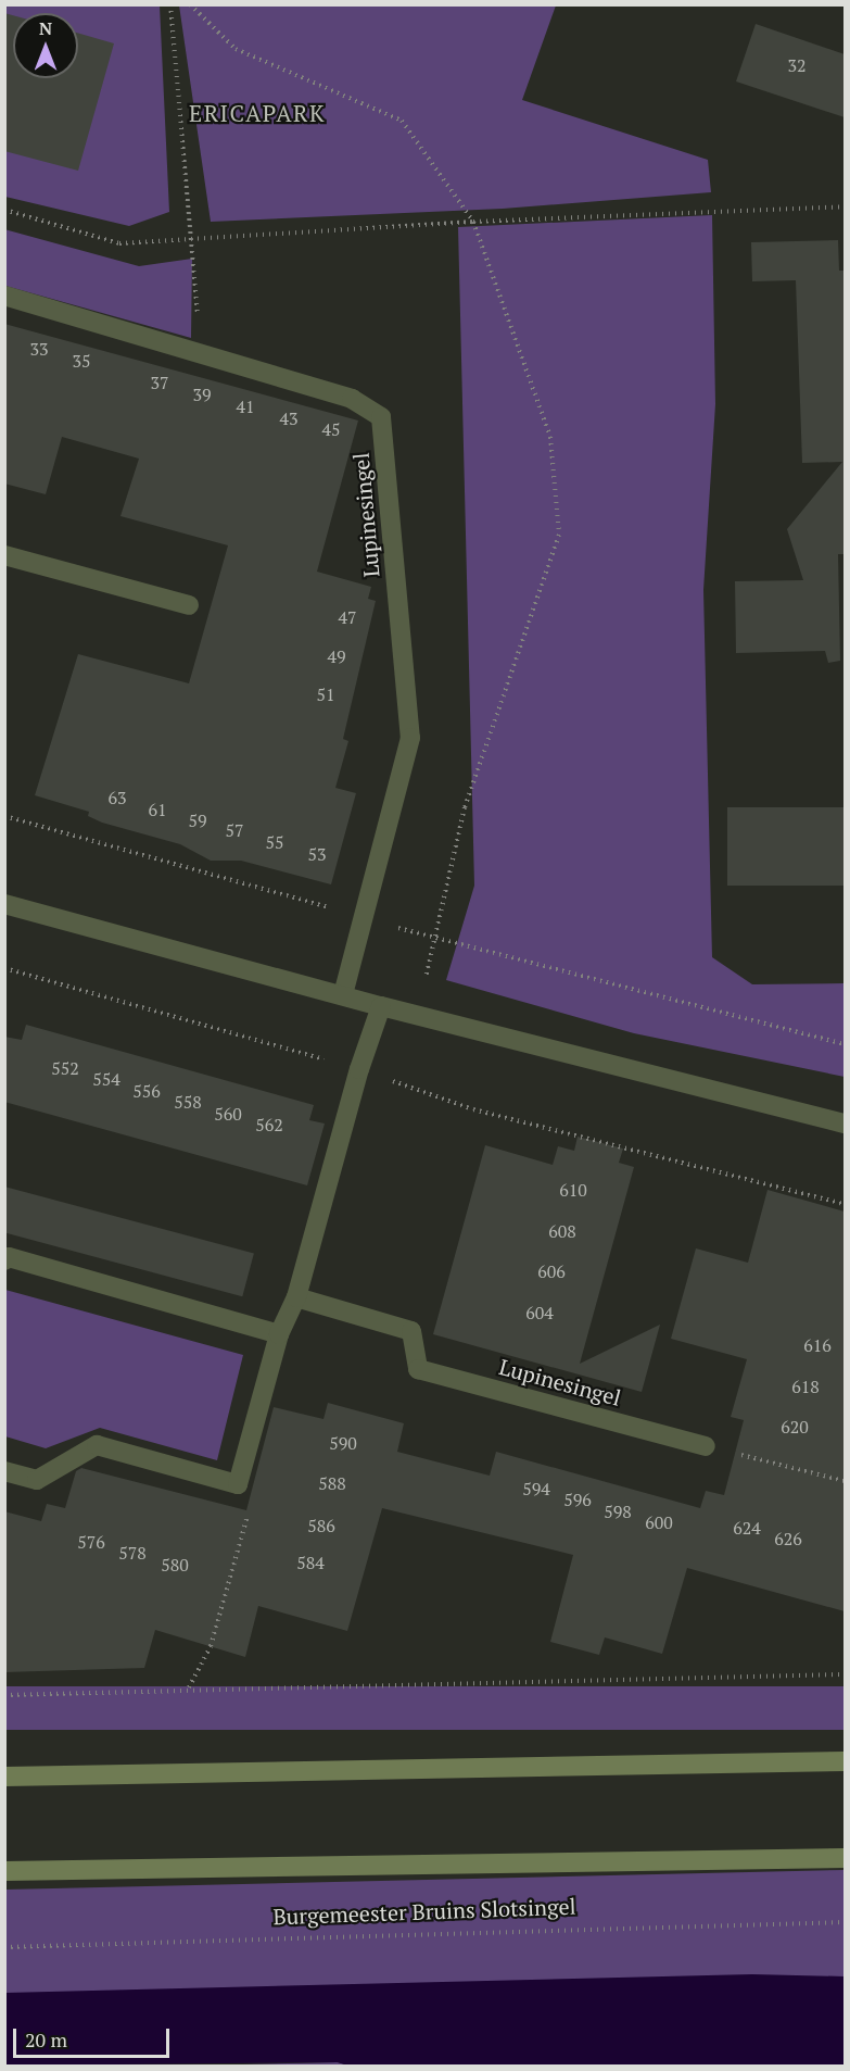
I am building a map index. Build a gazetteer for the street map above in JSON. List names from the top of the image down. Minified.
{"streets":{"street":["Lupinesingel","Burgemeester Bruins Slotsingel"]},"districts":["ERICAPARK"],"house_numbers":["32","33","35","37","39","41","43","45","47","49","51","63","61","59","57","55","53","552","554","556","558","560","562","610","608","606","604","616","618","620","590","588","594","596","598","600","586","624","626","576","578","584","580"],"scale_bar":"20 m","north":"top"}
